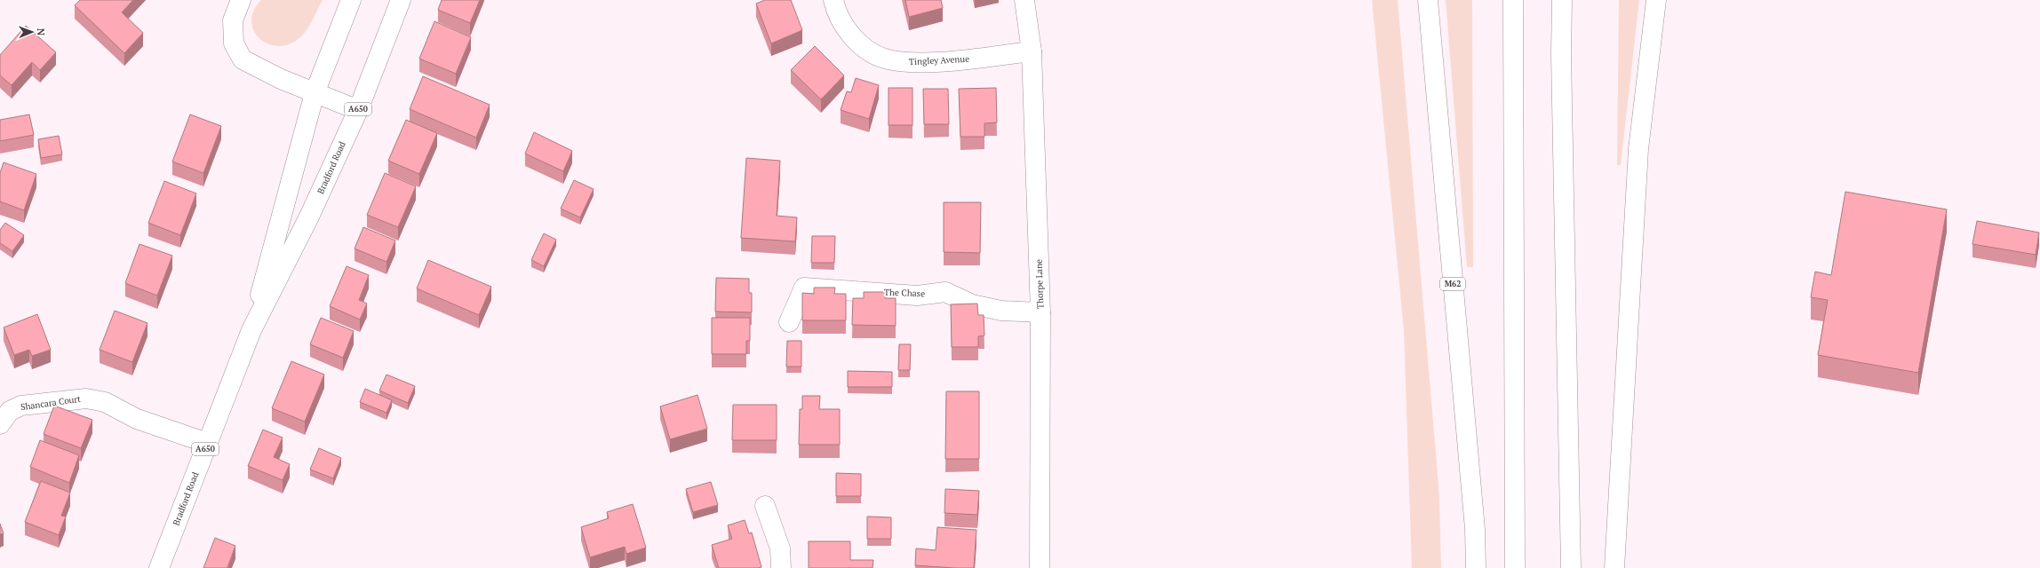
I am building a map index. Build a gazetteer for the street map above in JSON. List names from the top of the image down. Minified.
{"streets":{"main road":["Tingley Avenue","A650","Bradford Road","Thorpe Lane","M62","The Chase","Shancara Court"]},"crossings":[["Tingley Avenue","Thorpe Lane"],["Bradford Road","Shancara Court"],["Thorpe Lane","The Chase"]],"north":"right"}
